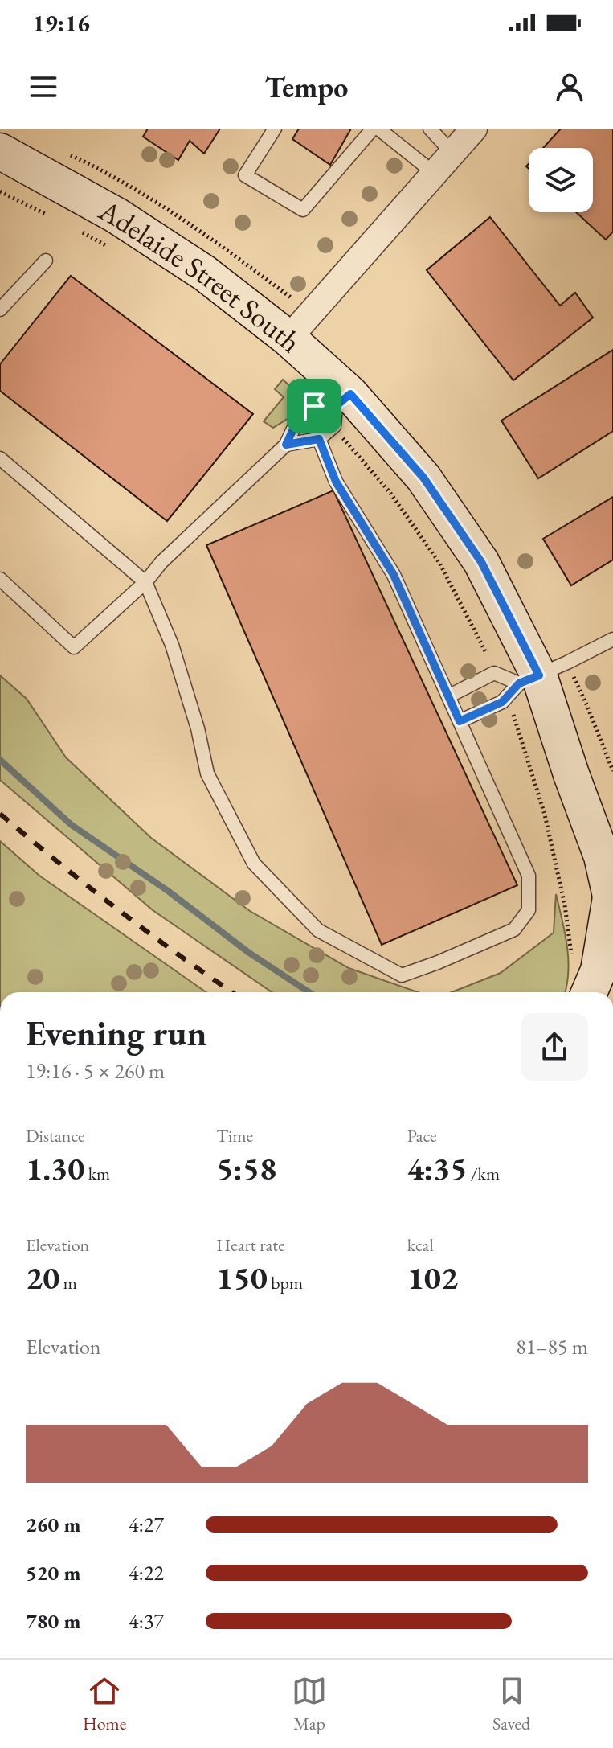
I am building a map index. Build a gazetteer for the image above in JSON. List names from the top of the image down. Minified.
{"streets":{"main road":["Adelaide Street South"]},"page":{"status":"19:16","header":"Tempo","heading":["Evening run","19:16 · 5 × 260 m"],"stats":[["Distance","1.30 km"],["Time","5:58"],["Pace","4:35 /km"],["Elevation","20 m"],["Heart rate","150 bpm"],["kcal","102"]],"chart":["Elevation","81–85 m"],"list":[{"name":"260 m","note":"4:27"},{"name":"520 m","note":"4:22"},{"name":"780 m","note":"4:37"}],"tabs":["Home","Map","Saved"]}}
